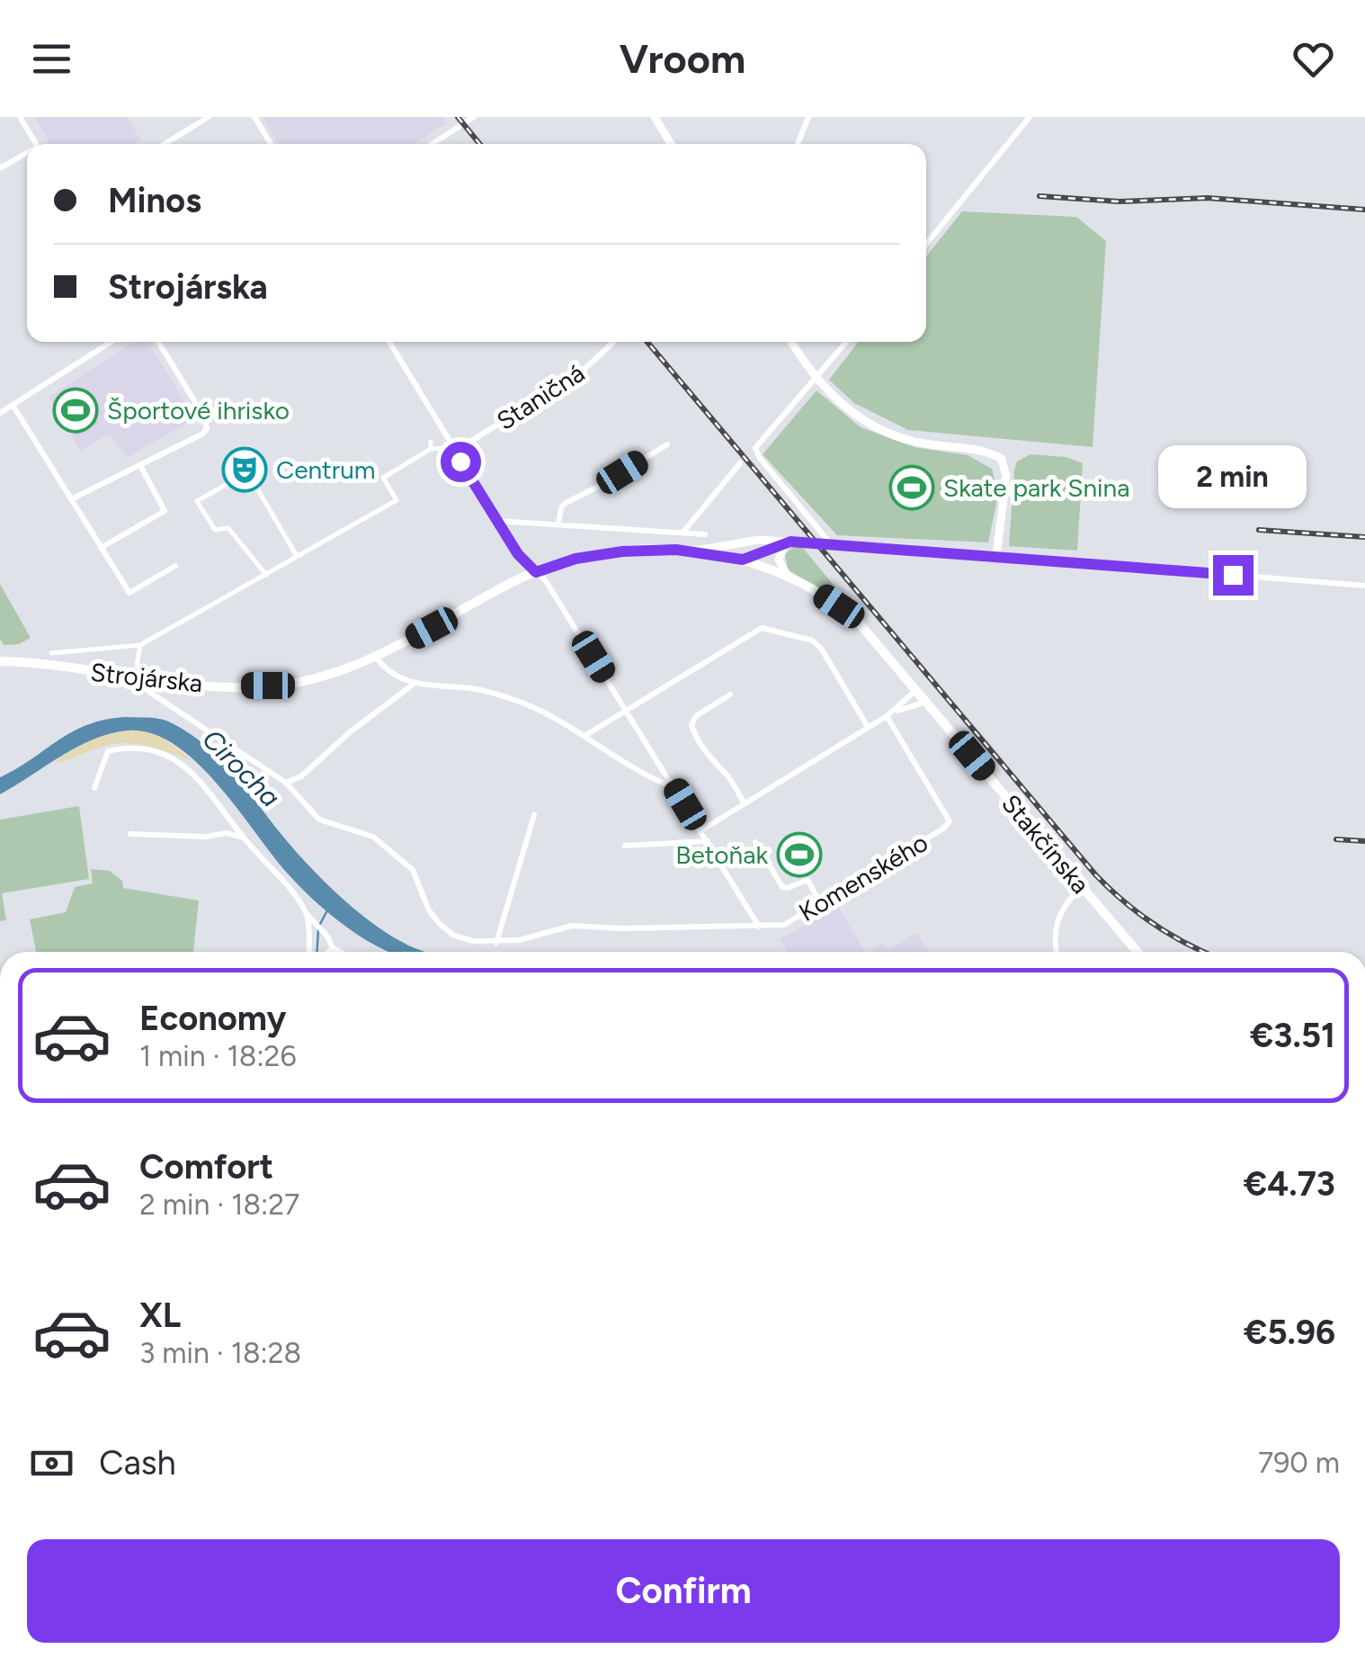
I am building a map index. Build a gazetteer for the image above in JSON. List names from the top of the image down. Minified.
{"streets":{"main road":["Strojárska","Stakčínska"],"street":["Staničná","Komenského"]},"crossings":[["Strojárska","Stakčínska"],["Strojárska","Komenského"]],"water":["Cirocha"],"places":{"sports":["Športové ihrisko","Skate park Snina","Betoňak"],"theatre":["Centrum"]},"page":{"header":"Vroom","banner":["Minos","Strojárska"],"bubble":"2 min","list":[{"name":"Economy","note":"1 min · 18:26","value":"€3.51"},{"name":"Comfort","note":"2 min · 18:27","value":"€4.73"},{"name":"XL","note":"3 min · 18:28","value":"€5.96"}],"pay":["Cash","790 m"],"buttons":"Confirm"}}
